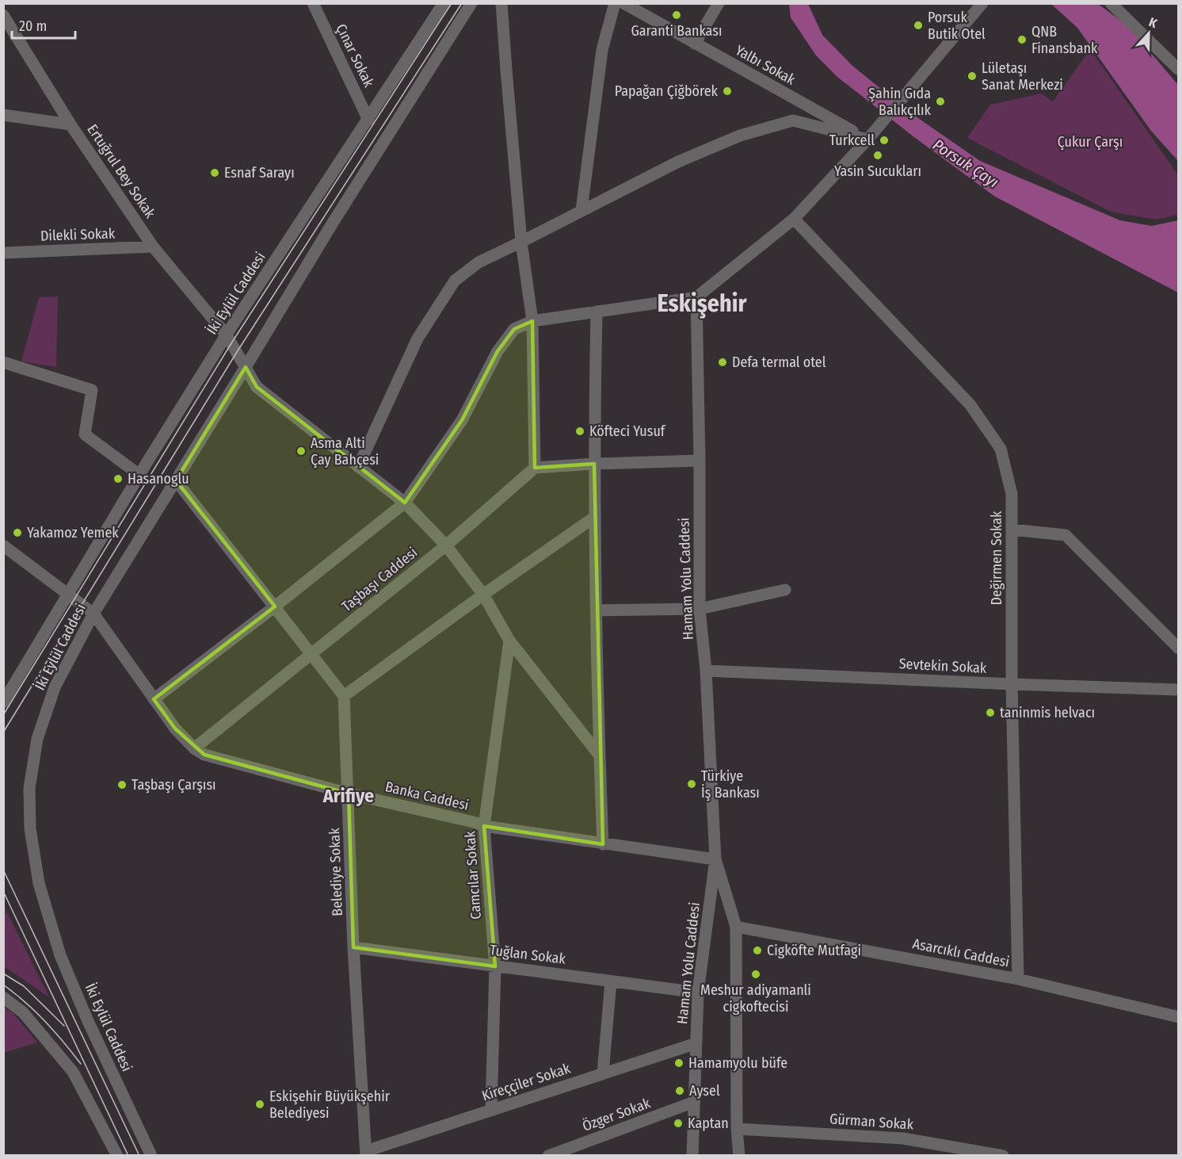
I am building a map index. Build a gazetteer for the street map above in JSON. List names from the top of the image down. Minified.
{"streets":{"street":["Çınar Sokak","Yalbı Sokak","Ertuğrul Bey Sokak","Dilekli Sokak","İki Eylül Caddesi","Değirmen Sokak","Hamam Yolu Caddesi","Taşbaşı Caddesi","Sevtekin Sokak","Banka Caddesi","Belediye Sokak","Camcılar Sokak","Asarcıklı Caddesi","Tuğlan Sokak","Kireççiler Sokak","Özger Sokak","Gürman Sokak"]},"crossings":[["Çınar Sokak","İki Eylül Caddesi"],["Ertuğrul Bey Sokak","Dilekli Sokak"],["Ertuğrul Bey Sokak","İki Eylül Caddesi"],["Ertuğrul Bey Sokak","Taşbaşı Caddesi"],["Ertuğrul Bey Sokak","Camcılar Sokak"],["İki Eylül Caddesi","Banka Caddesi"],["Değirmen Sokak","Sevtekin Sokak"],["Değirmen Sokak","Asarcıklı Caddesi"],["Hamam Yolu Caddesi","Sevtekin Sokak"],["Hamam Yolu Caddesi","Banka Caddesi"],["Hamam Yolu Caddesi","Asarcıklı Caddesi"],["Hamam Yolu Caddesi","Tuğlan Sokak"],["Hamam Yolu Caddesi","Kireççiler Sokak"],["Hamam Yolu Caddesi","Özger Sokak"],["Hamam Yolu Caddesi","Gürman Sokak"],["Taşbaşı Caddesi","Banka Caddesi"],["Banka Caddesi","Belediye Sokak"],["Banka Caddesi","Camcılar Sokak"],["Belediye Sokak","Tuğlan Sokak"],["Belediye Sokak","Kireççiler Sokak"],["Camcılar Sokak","Tuğlan Sokak"],["Camcılar Sokak","Kireççiler Sokak"]],"districts":["Eskişehir","Arifiye"],"water":["Porsuk Çayı"],"parks":["Çukur Çarşı"],"places":["Garanti Bankası","Porsuk Butik Otel","QNB Finansbank","Lületaşı Sanat Merkezi","Papağan Çiğbörek","Şahin Gıda Balıkçılık","Turkcell","Yasin Sucukları","Esnaf Sarayı","Defa termal otel","Köfteci Yusuf","Asma Alti Çay Bahçesi","Hasanoglu","Yakamoz Yemek","taninmis helvacı","Türkiye İş Bankası","Taşbaşı Çarşısı","Cigköfte Mutfagi","Meshur adiyamanli cigkoftecisi","Hamamyolu büfe","Aysel","Eskişehir Büyükşehir Belediyesi","Kaptan"],"scale_bar":"20 m","north":"top"}
